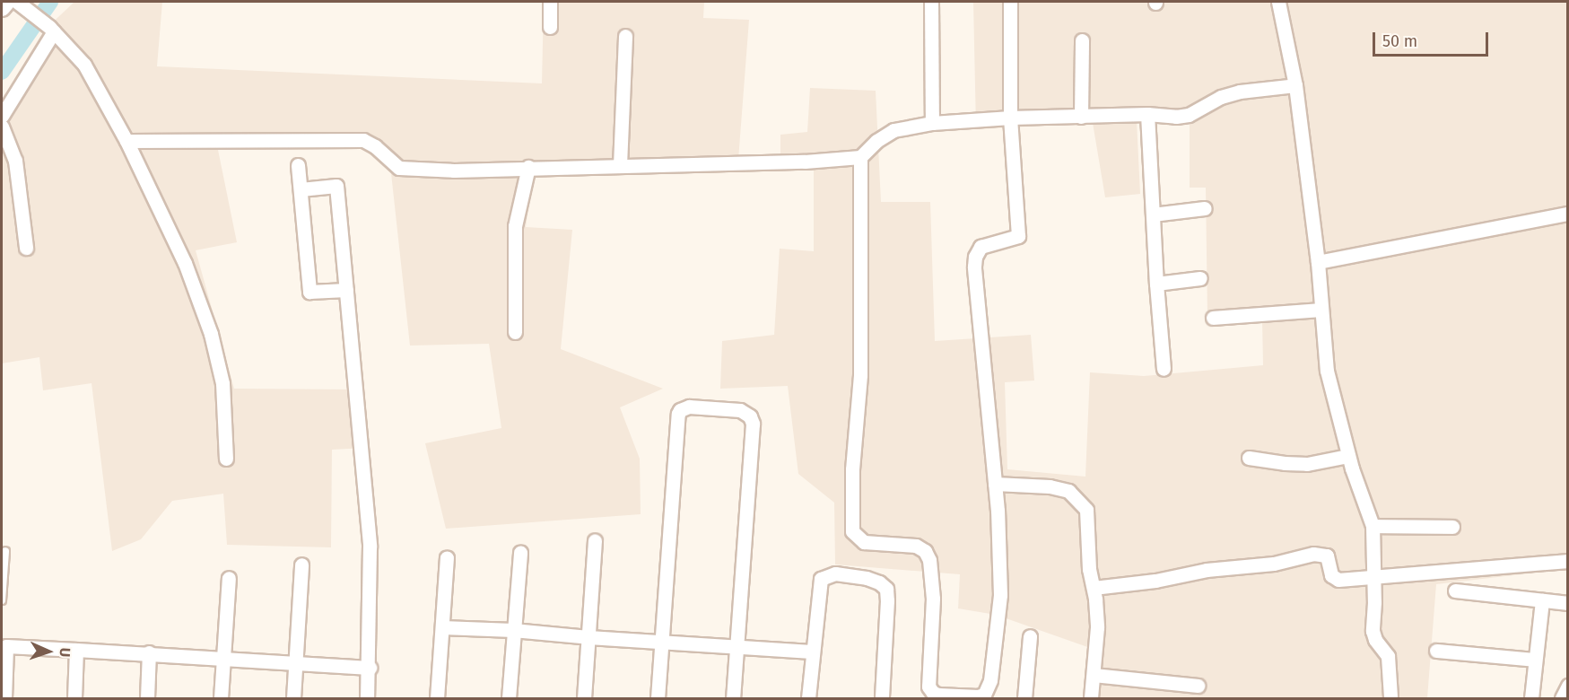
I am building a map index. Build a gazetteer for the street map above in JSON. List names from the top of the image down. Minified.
{"scale_bar":"50 m","north":"right"}
